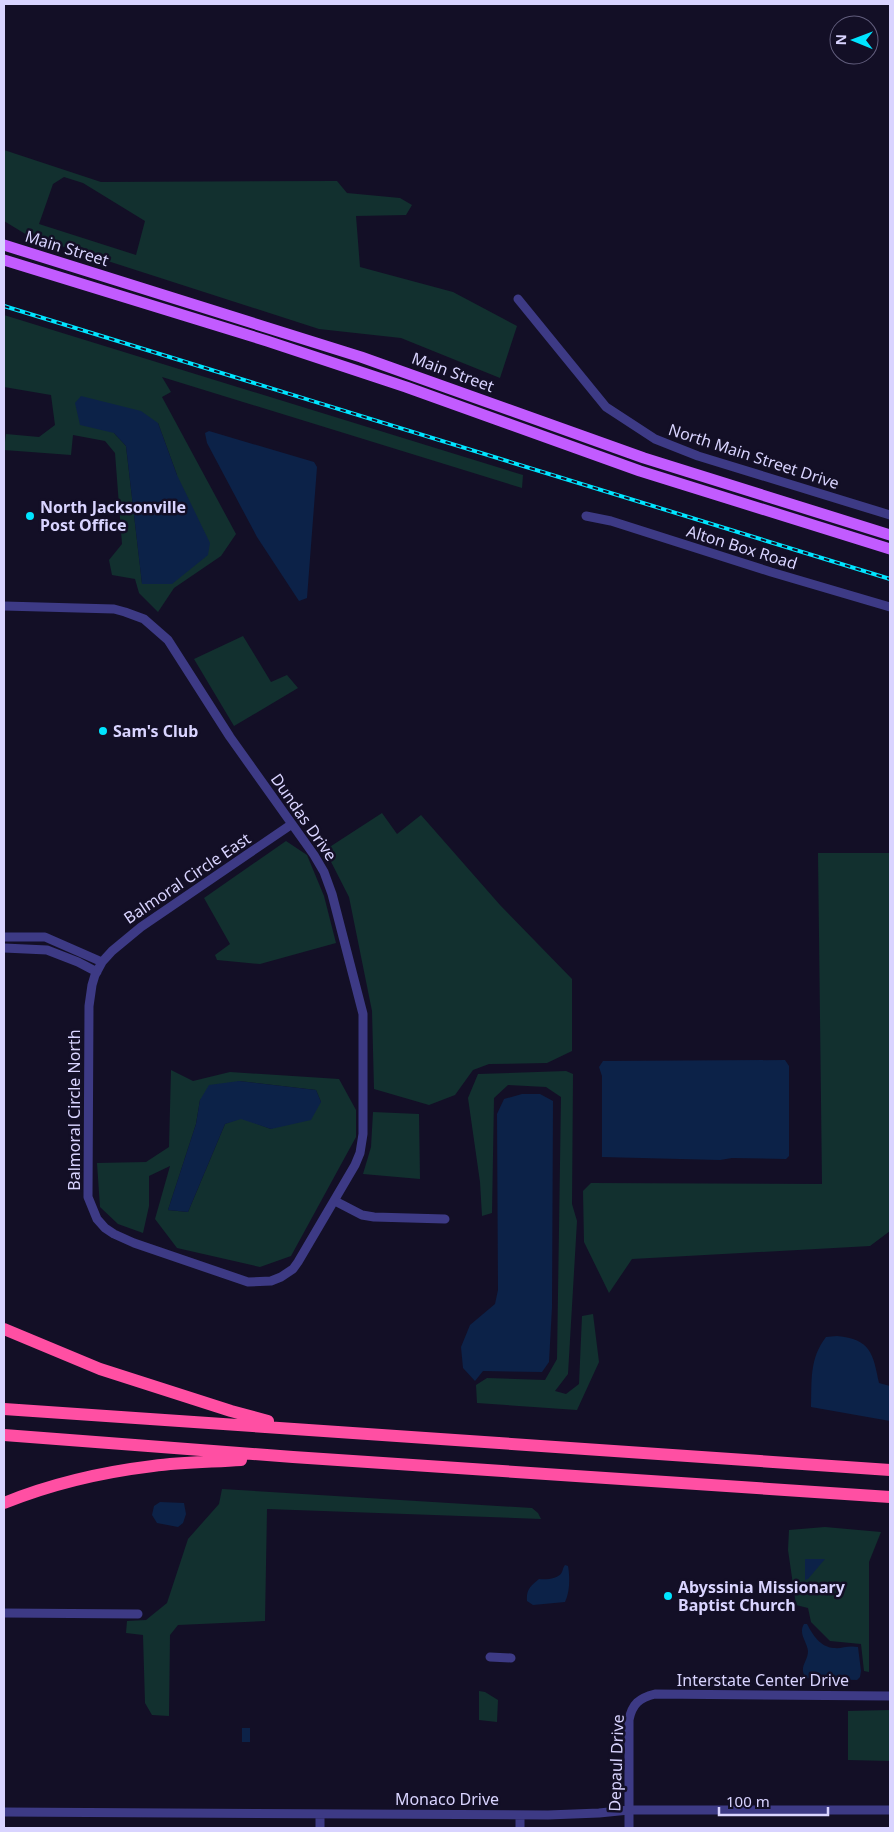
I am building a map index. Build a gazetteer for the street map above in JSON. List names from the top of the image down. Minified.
{"streets":{"main road":["Main Street"],"street":["North Main Street Drive","Alton Box Road","Dundas Drive","Balmoral Circle East","Balmoral Circle North","Interstate Center Drive","Depaul Drive","Monaco Drive"]},"crossings":[["Dundas Drive","Balmoral Circle East"],["Dundas Drive","Balmoral Circle North"],["Balmoral Circle East","Balmoral Circle North"],["Interstate Center Drive","Depaul Drive"],["Depaul Drive","Monaco Drive"]],"places":["North Jacksonville Post Office","Sam's Club","Abyssinia Missionary Baptist Church"],"scale_bar":"100 m","north":"left"}
